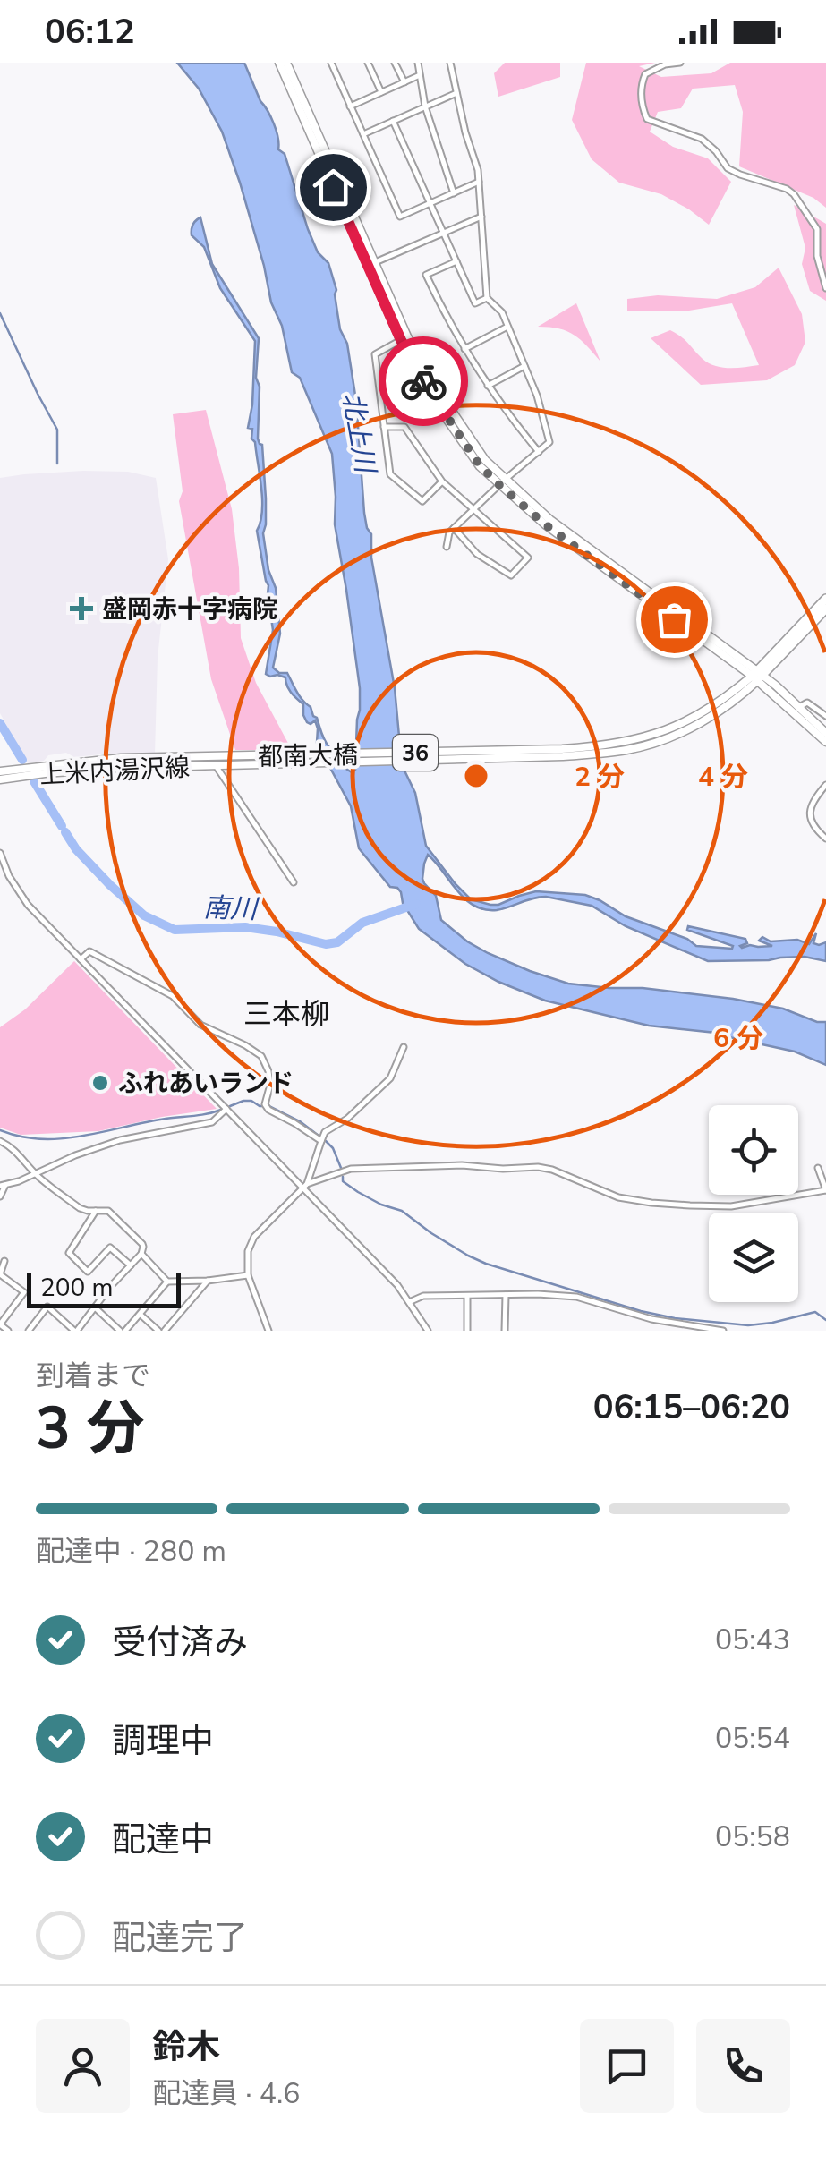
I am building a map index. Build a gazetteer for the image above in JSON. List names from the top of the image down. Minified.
{"streets":{"main road":["36","都南大橋","上米内湯沢線"]},"crossings":[["都南大橋","上米内湯沢線"]],"districts":["三本柳"],"water":["北上川","南川"],"places":{"health":["盛岡赤十字病院"],"other":["ふれあいランド"]},"scale_bar":"200 m","page":{"status":"06:12","scale":"200 m","heading":["3 分","到着まで","06:15–06:20"],"panel":["鈴木","配達員 · 4.6"],"bar":"配達中 · 280 m","list":[["受付済み","05:43"],["調理中","05:54"],["配達中","05:58"],"配達完了"]},"rings":["2 分","4 分","6 分"]}
